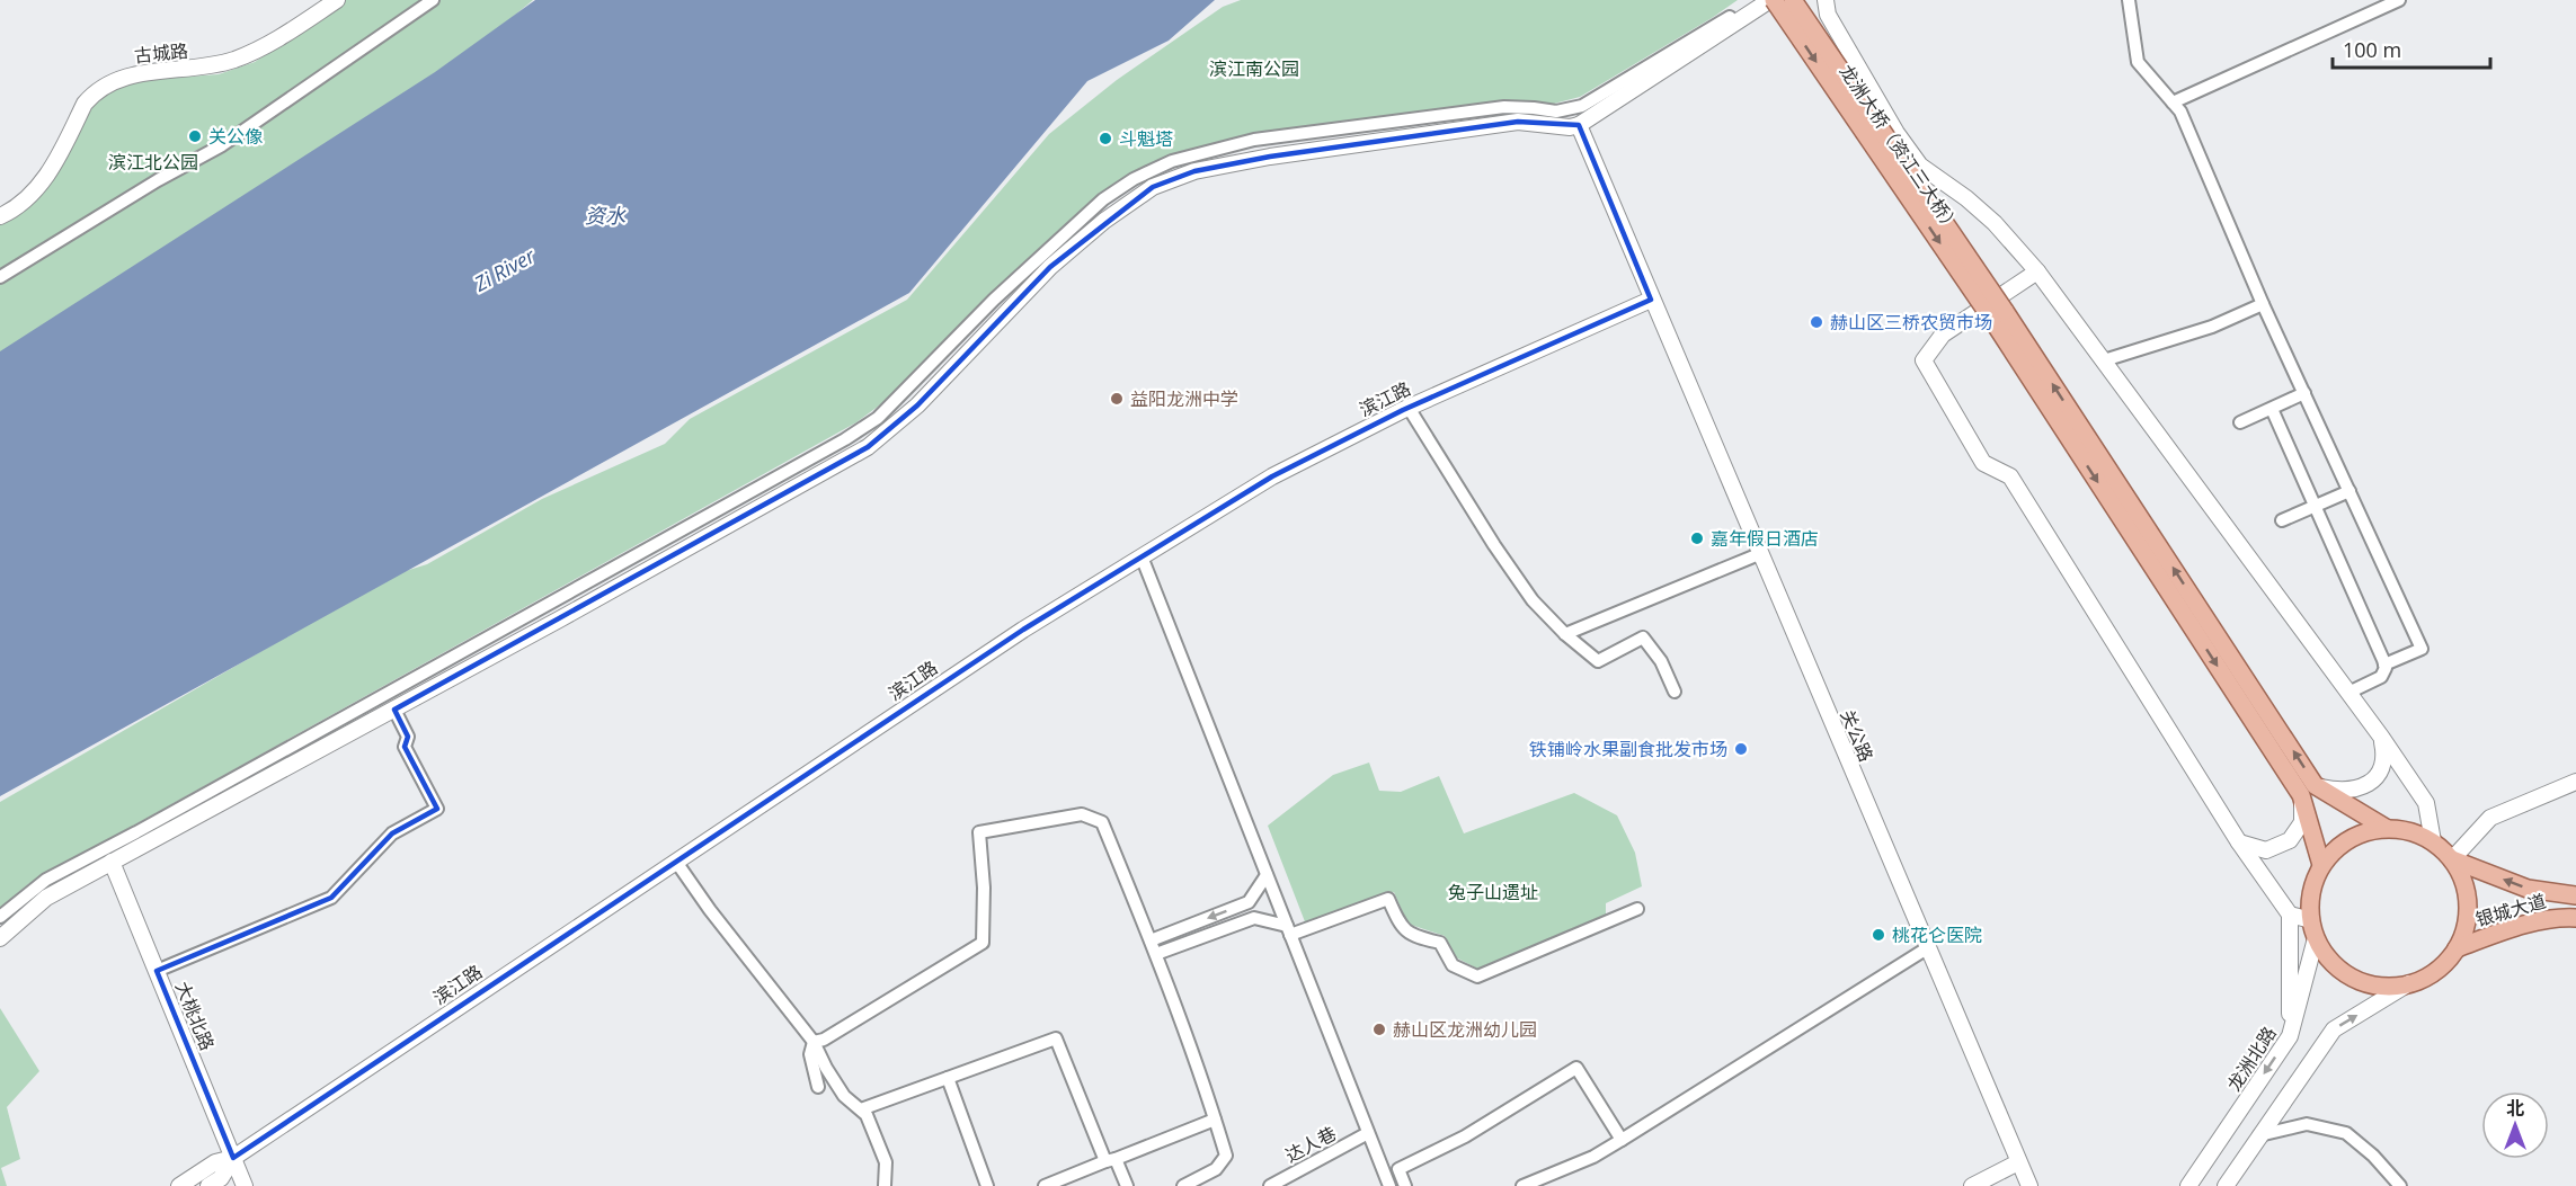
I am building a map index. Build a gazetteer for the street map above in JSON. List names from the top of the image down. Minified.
{"streets":{"main road":["龙洲大桥（资江三大桥）","银城大道"],"street":["古城路","滨江路","关公路","大桃北路","龙洲北路","达人巷"]},"crossings":[["滨江路","关公路"],["滨江路","大桃北路"],["银城大道","龙洲北路"]],"one_way":["银城大道"],"water":["资水","Zi River"],"parks":["滨江南公园","滨江北公园","兔子山遗址"],"places":["关公像","斗魁塔","赫山区三桥农贸市场","益阳龙洲中学","嘉年假日酒店","铁铺岭水果副食批发市场","桃花仑医院","赫山区龙洲幼儿园"],"scale_bar":"100 m","north":"top"}
